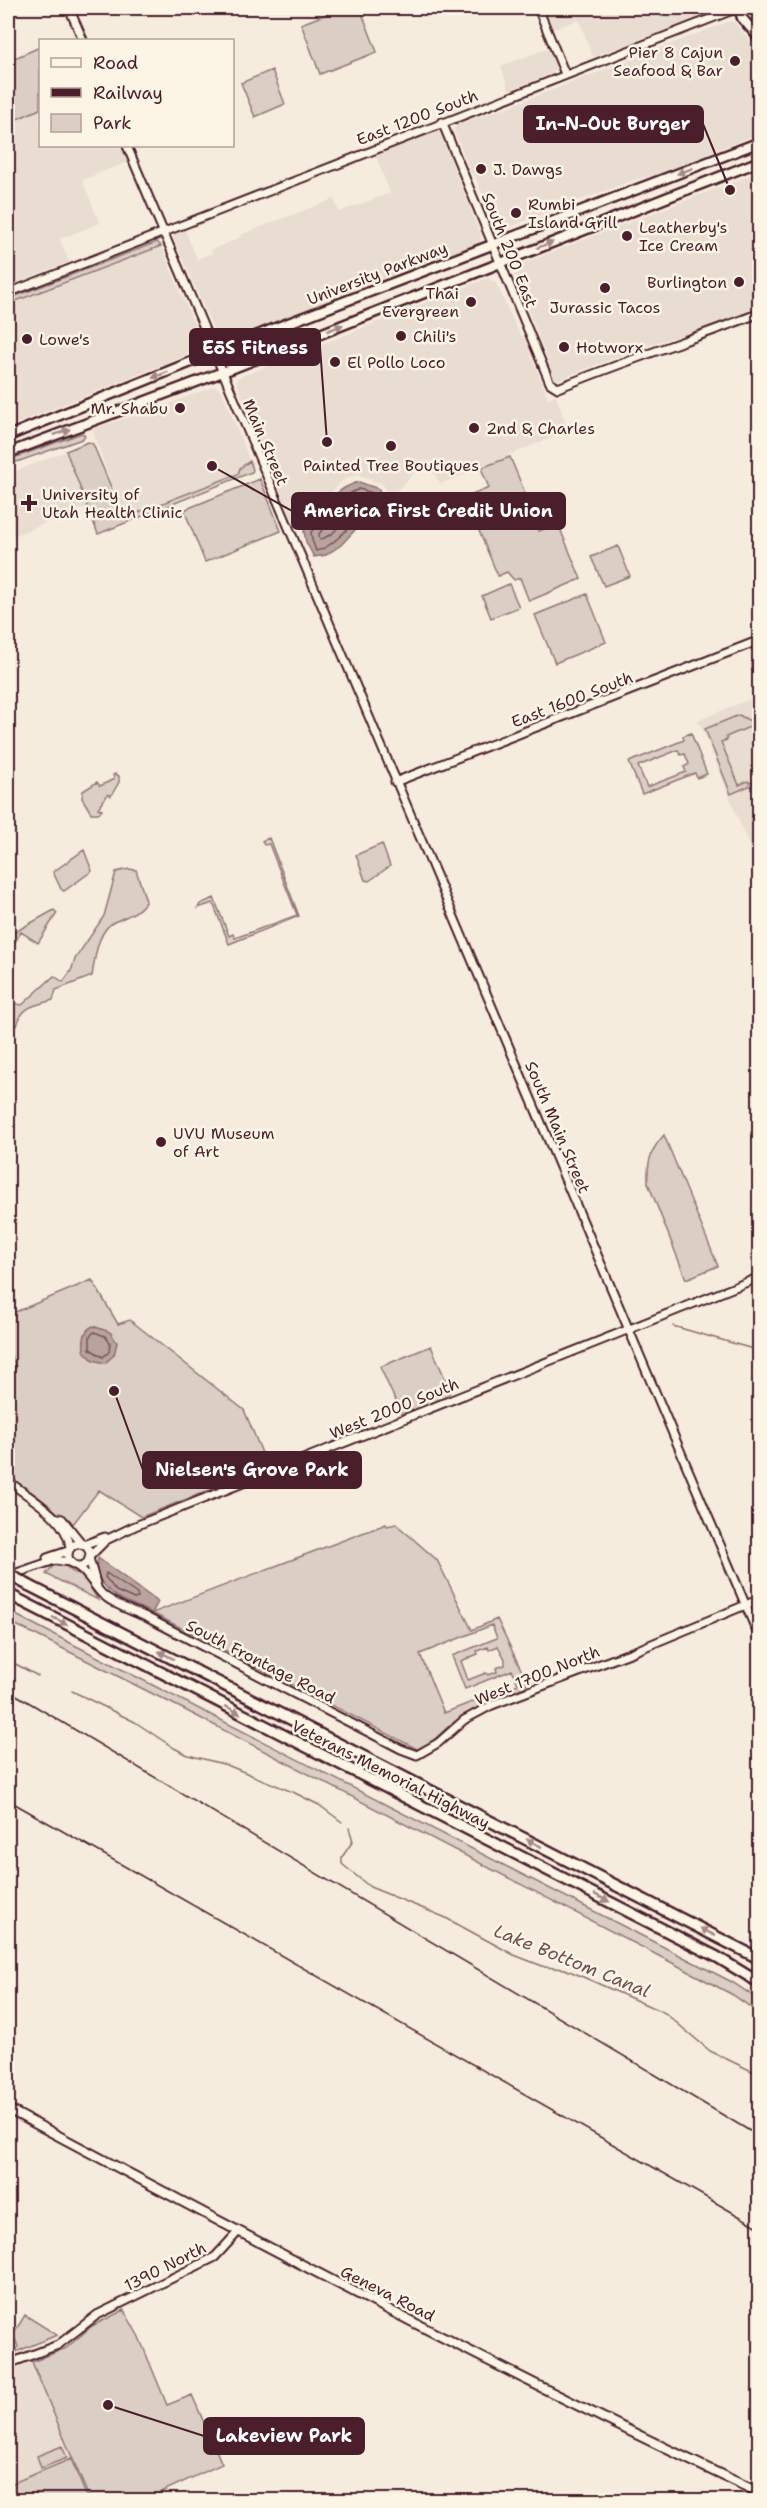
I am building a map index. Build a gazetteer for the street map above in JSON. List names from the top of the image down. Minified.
{"streets":{"highway":["Veterans Memorial Highway"],"main road":["University Parkway","Geneva Road"],"street":["East 1200 South","South 200 East","Main Street","East 1600 South","South Main Street","West 2000 South","South Frontage Road","West 1700 North","1390 North"]},"crossings":[["East 1200 South","South 200 East"],["East 1200 South","Main Street"],["South 200 East","University Parkway"],["University Parkway","Main Street"],["Main Street","East 1600 South"],["Main Street","South Main Street"],["East 1600 South","South Main Street"],["South Main Street","West 2000 South"],["South Main Street","West 1700 North"],["West 2000 South","South Frontage Road"],["South Frontage Road","West 1700 North"],["1390 North","Geneva Road"]],"water":["Lake Bottom Canal"],"places":{"other":["Pier 8 Cajun Seafood & Bar","J. Dawgs","In-N-Out Burger","Rumbi Island Grill","Leatherby's Ice Cream","Burlington","Jurassic Tacos","Thai Evergreen","Chili's","Lowe's","Hotworx","El Pollo Loco","Mr. Shabu","2nd & Charles","EōS Fitness","Painted Tree Boutiques","America First Credit Union","UVU Museum of Art","Nielsen's Grove Park","Lakeview Park"],"health":["University of Utah Health Clinic"]},"legend":["Road","Railway","Park"]}
